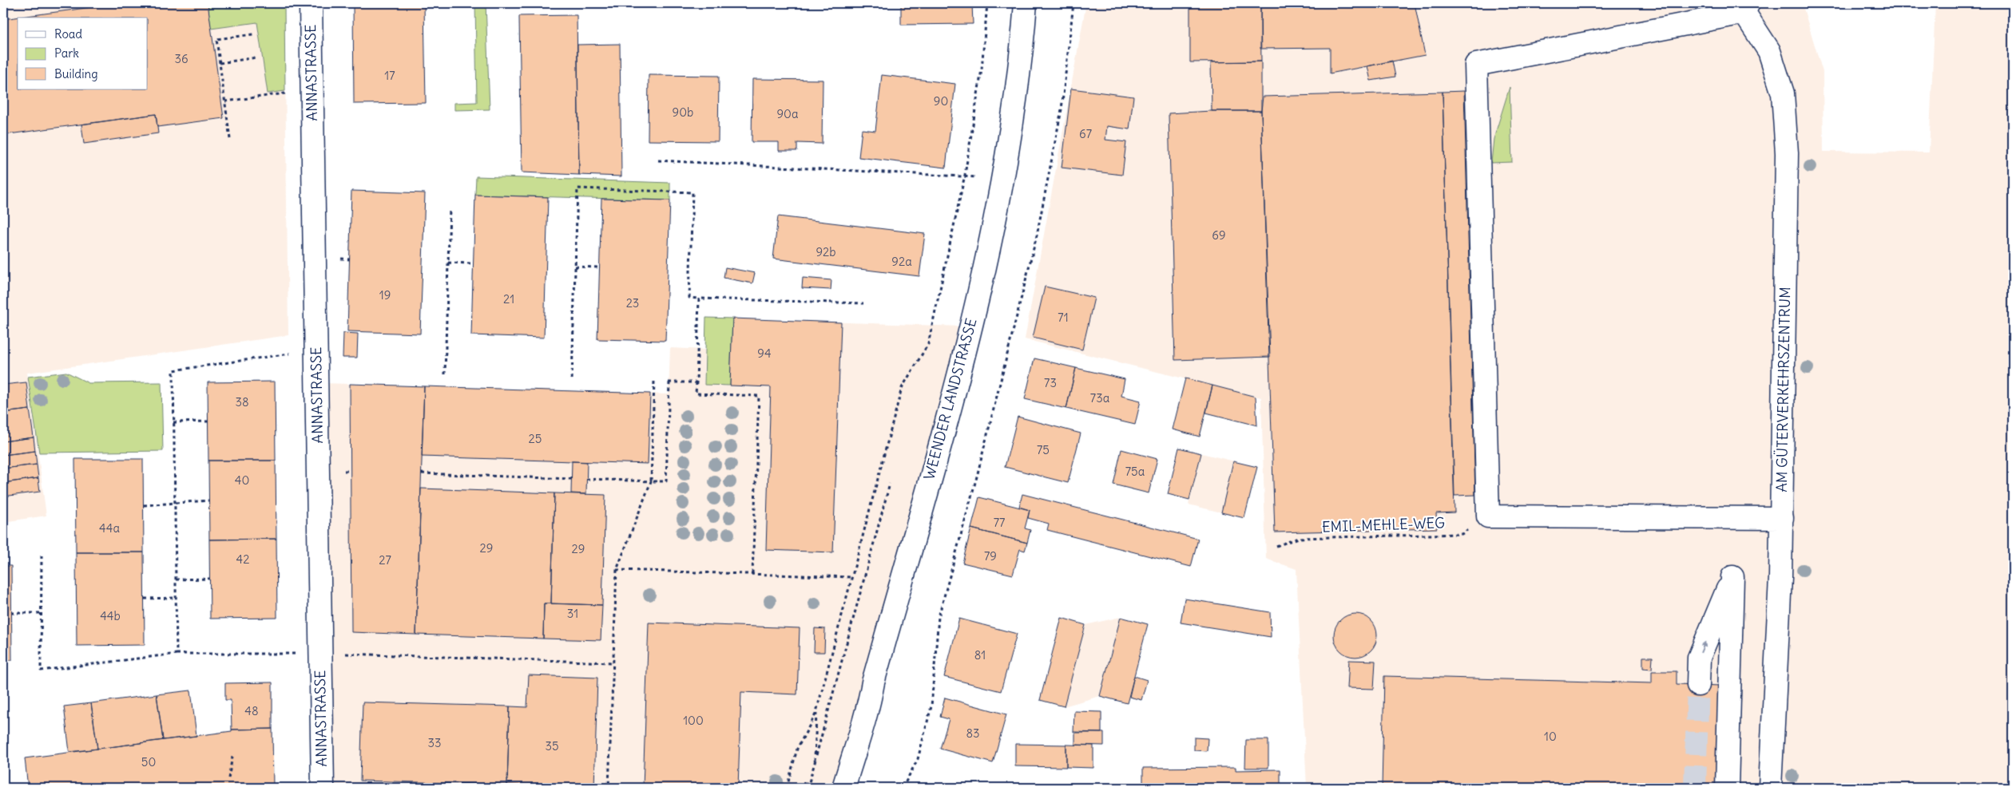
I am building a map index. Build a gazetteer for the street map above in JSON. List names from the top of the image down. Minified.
{"streets":{"street":["ANNASTRASSE","AM GÜTERVERKEHRSZENTRUM","WEENDER LANDSTRASSE"],"path":["EMIL-MEHLE-WEG"]},"house_numbers":["36","17","90","90b","90a","67","69","92b","92a","19","21","23","71","94","73","73a","38","25","75","75a","40","77","44a","29","29","79","42","27","31","44b","81","48","100","83","10","33","35","50"],"legend":["Road","Park","Building"]}
